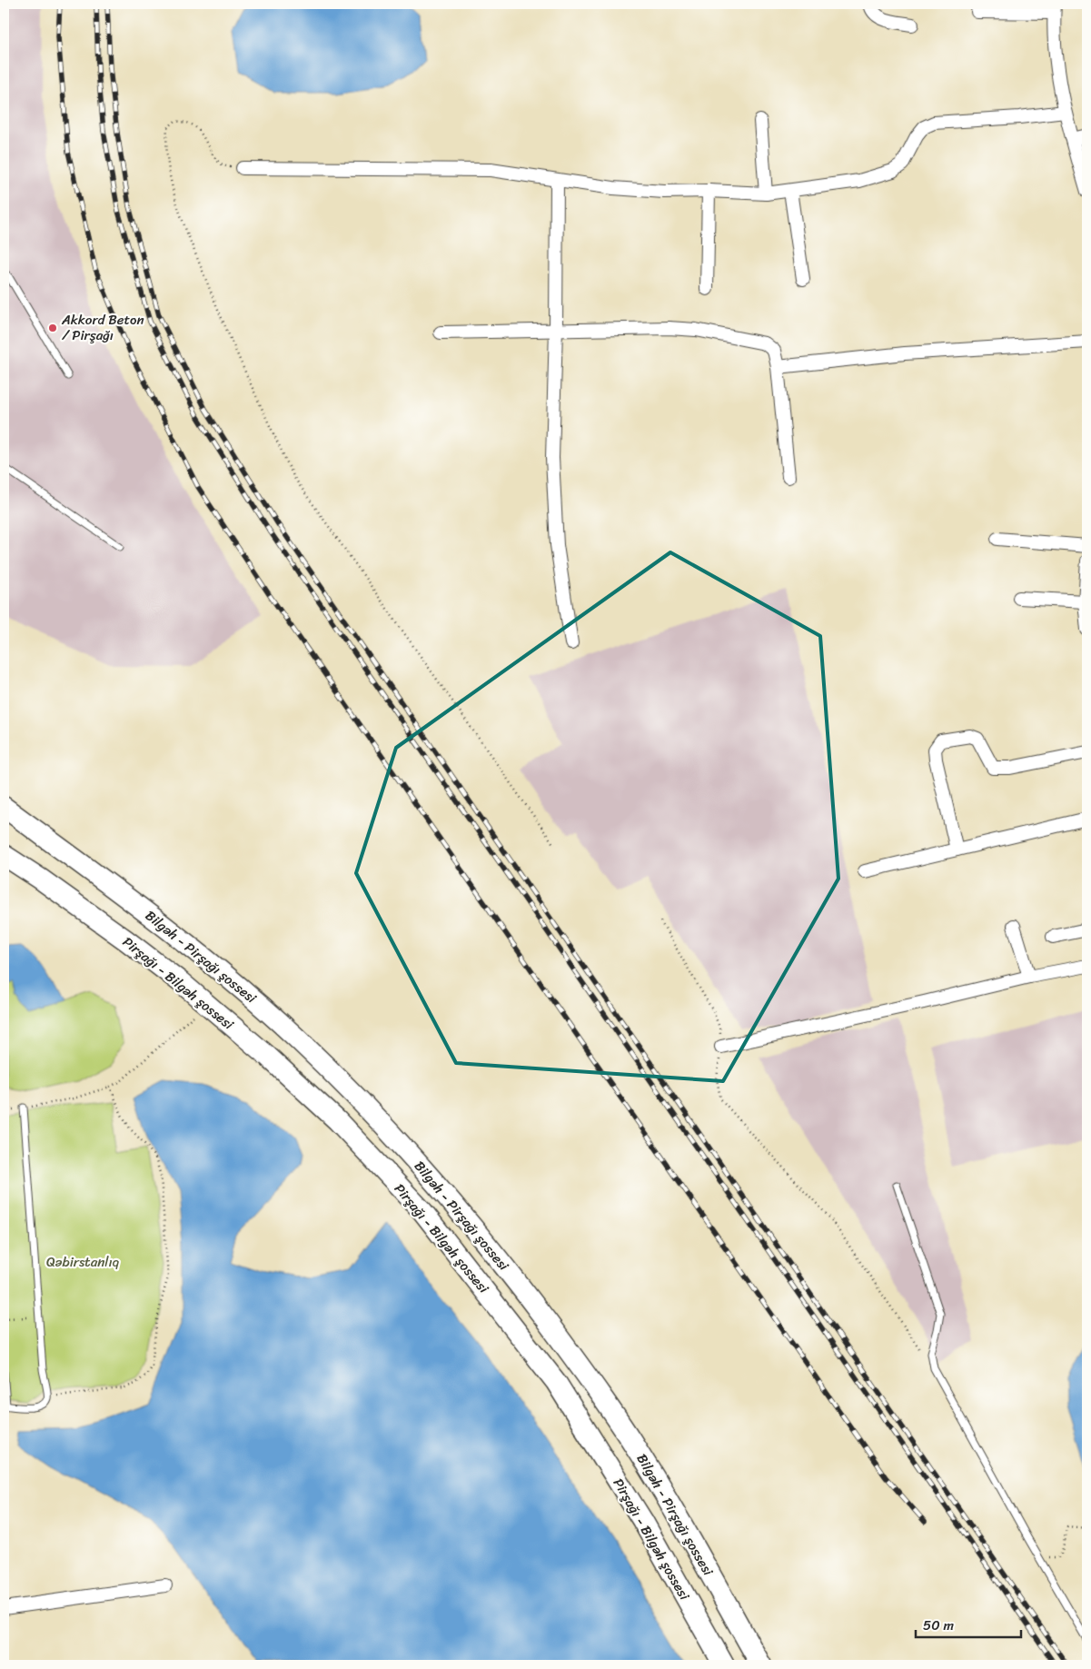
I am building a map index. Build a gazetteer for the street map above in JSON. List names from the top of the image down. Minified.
{"streets":{"highway":["Bilgəh - Pirşağı şossesi","Pirşağı - Bilgəh şossesi"]},"parks":["Qəbirstanlıq"],"places":["Akkord Beton / Pirşağı"],"scale_bar":"50 m"}
